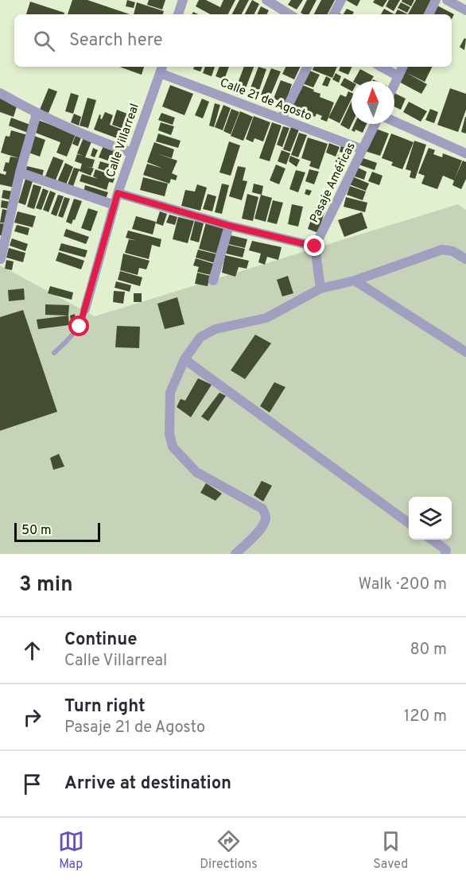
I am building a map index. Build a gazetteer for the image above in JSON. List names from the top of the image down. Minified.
{"streets":{"street":["Calle 21 de Agosto","Calle Villarreal","Pasaje Américas"]},"crossings":[["Calle 21 de Agosto","Calle Villarreal"],["Calle 21 de Agosto","Pasaje Américas"]],"scale_bar":"50 m","north":"top","page":{"search":"Search here","scale":"50 m","heading":["3 min","Walk · 200 m"],"list":[["Continue","Calle Villarreal","80 m"],["Turn right","Pasaje 21 de Agosto","120 m"],"Arrive at destination"],"nav":["Map","Directions","Saved"]}}
